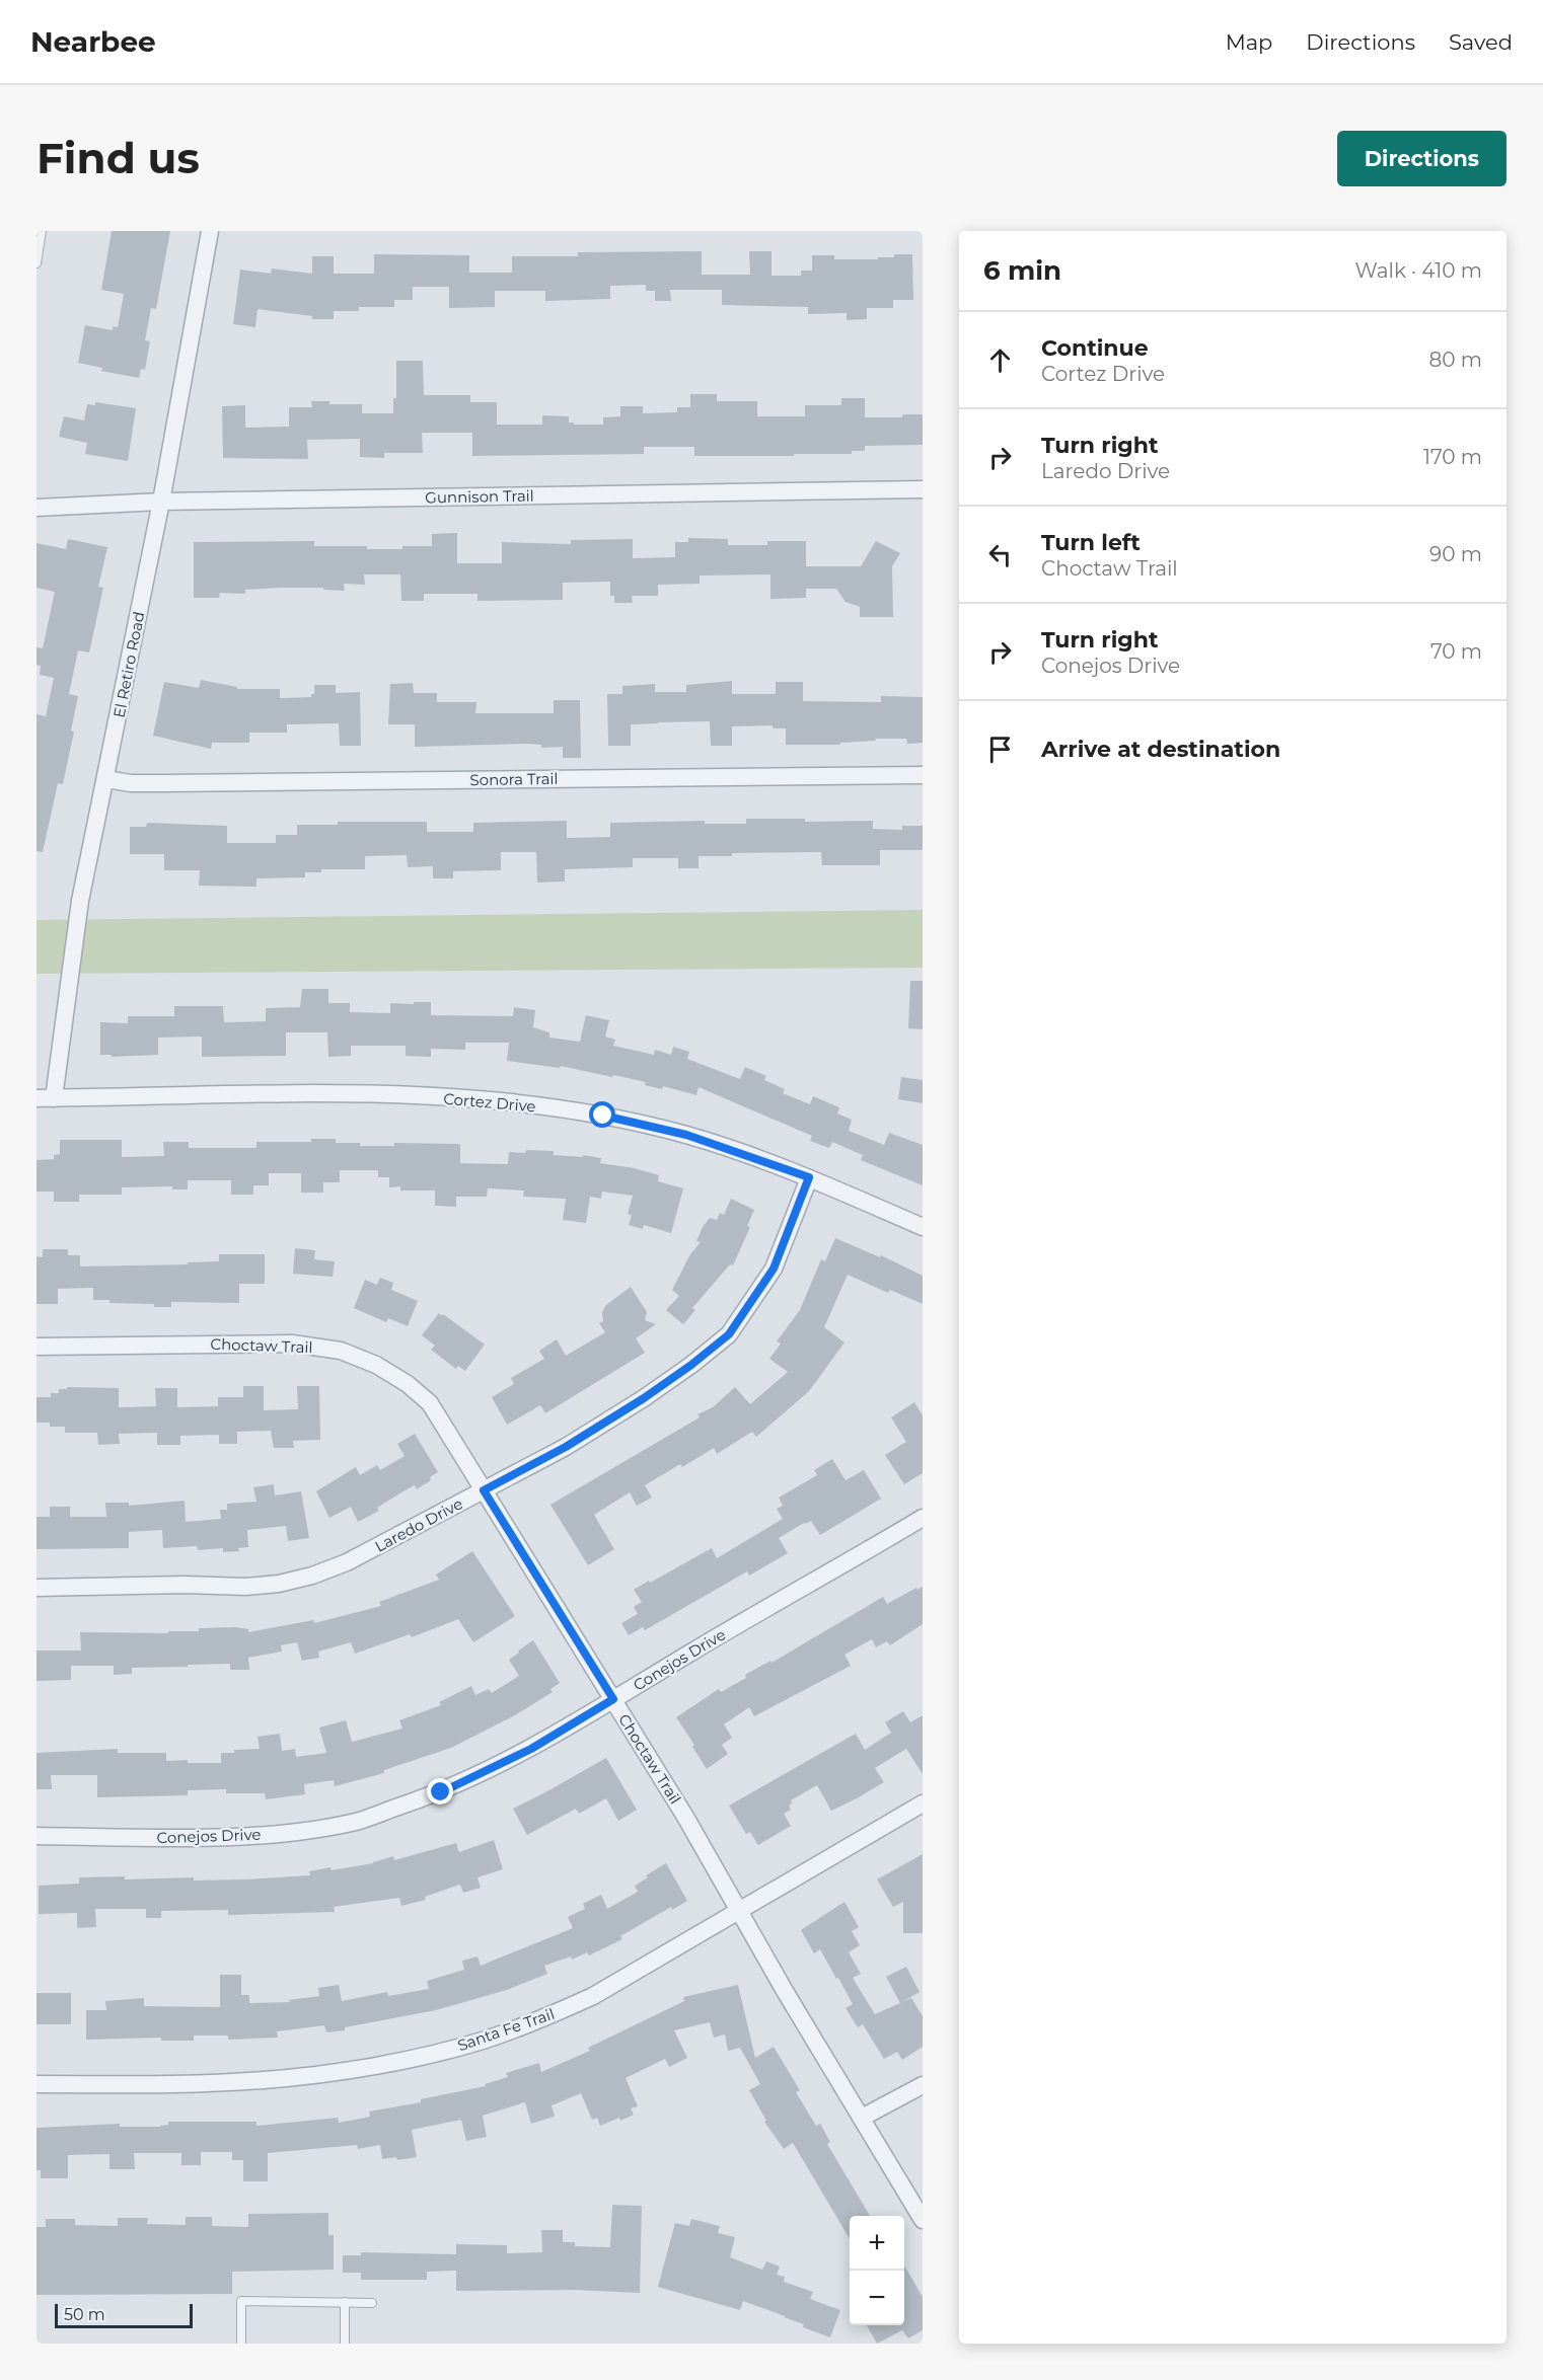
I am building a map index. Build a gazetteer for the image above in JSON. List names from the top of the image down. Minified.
{"streets":{"street":["Gunnison Trail","El Retiro Road","Sonora Trail","Cortez Drive","Choctaw Trail","Laredo Drive","Conejos Drive","Santa Fe Trail"]},"crossings":[["Gunnison Trail","El Retiro Road"],["El Retiro Road","Sonora Trail"],["El Retiro Road","Cortez Drive"],["Cortez Drive","Laredo Drive"],["Choctaw Trail","Laredo Drive"],["Choctaw Trail","Conejos Drive"],["Choctaw Trail","Santa Fe Trail"]],"scale_bar":"50 m","page":{"header":"Nearbee","nav":["Map","Directions","Saved"],"buttons":"Directions","title":"Find us","heading":["6 min","Walk · 410 m"],"list":[["Continue","Cortez Drive","80 m"],["Turn right","Laredo Drive","170 m"],["Turn left","Choctaw Trail","90 m"],["Turn right","Conejos Drive","70 m"],"Arrive at destination"],"map_buttons":["+","−"],"scale":"50 m"}}
